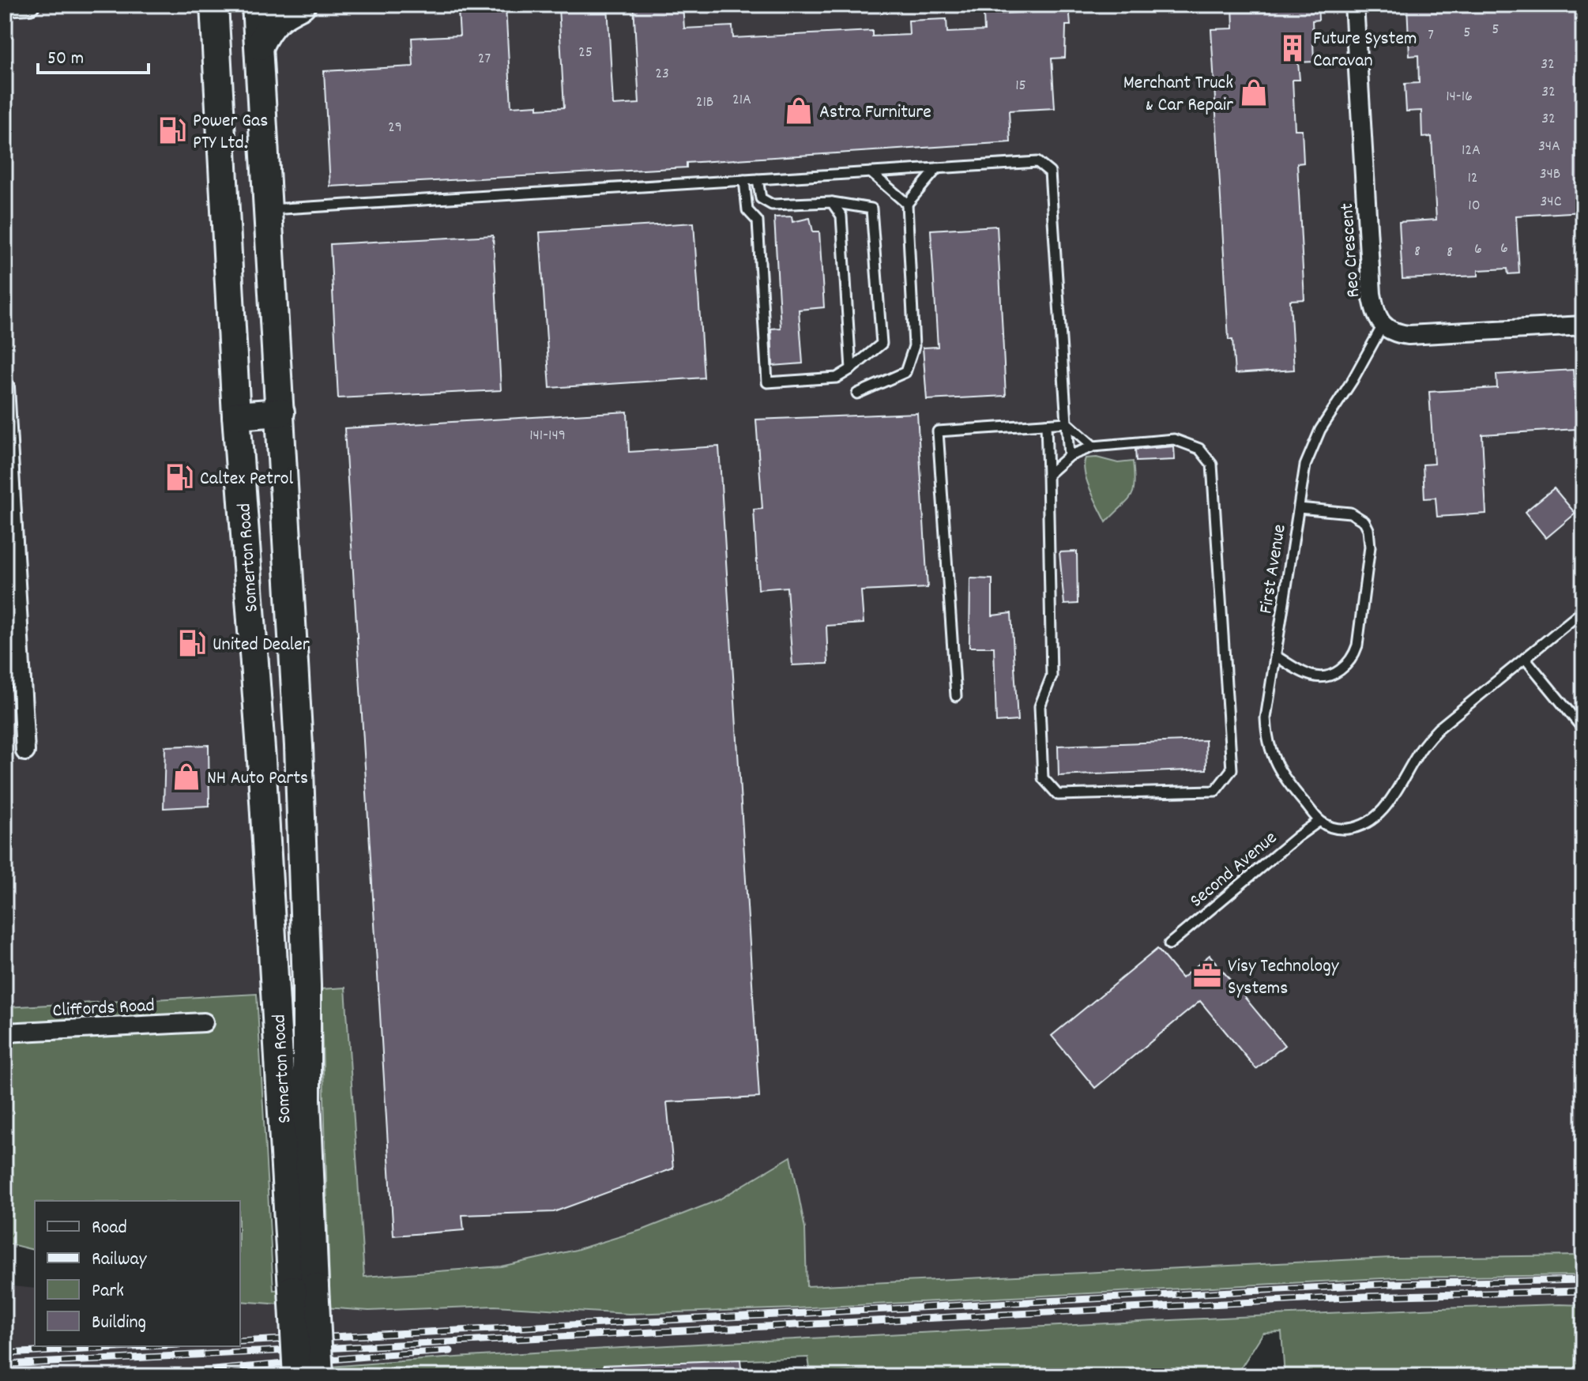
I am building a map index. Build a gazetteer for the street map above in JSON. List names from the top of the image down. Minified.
{"streets":{"main road":["Somerton Road"],"street":["Reo Crescent","Cliffords Road"],"lane":["First Avenue","Second Avenue"]},"crossings":[["Reo Crescent","First Avenue"],["First Avenue","Second Avenue"]],"places":{"building":["Future System Caravan"],"shop":["Merchant Truck & Car Repair","Astra Furniture","NH Auto Parts"],"fuel station":["Power Gas PTY Ltd.","Caltex Petrol","United Dealer"],"office":["Visy Technology Systems"]},"house_numbers":["5","5","7","25","27","32","23","15","32","14-16","21A","21B","32","29","34A","12A","34B","12","34C","10","6","6","8","8","141-149"],"legend":["Road","Railway","Park","Building"],"scale_bar":"50 m"}
